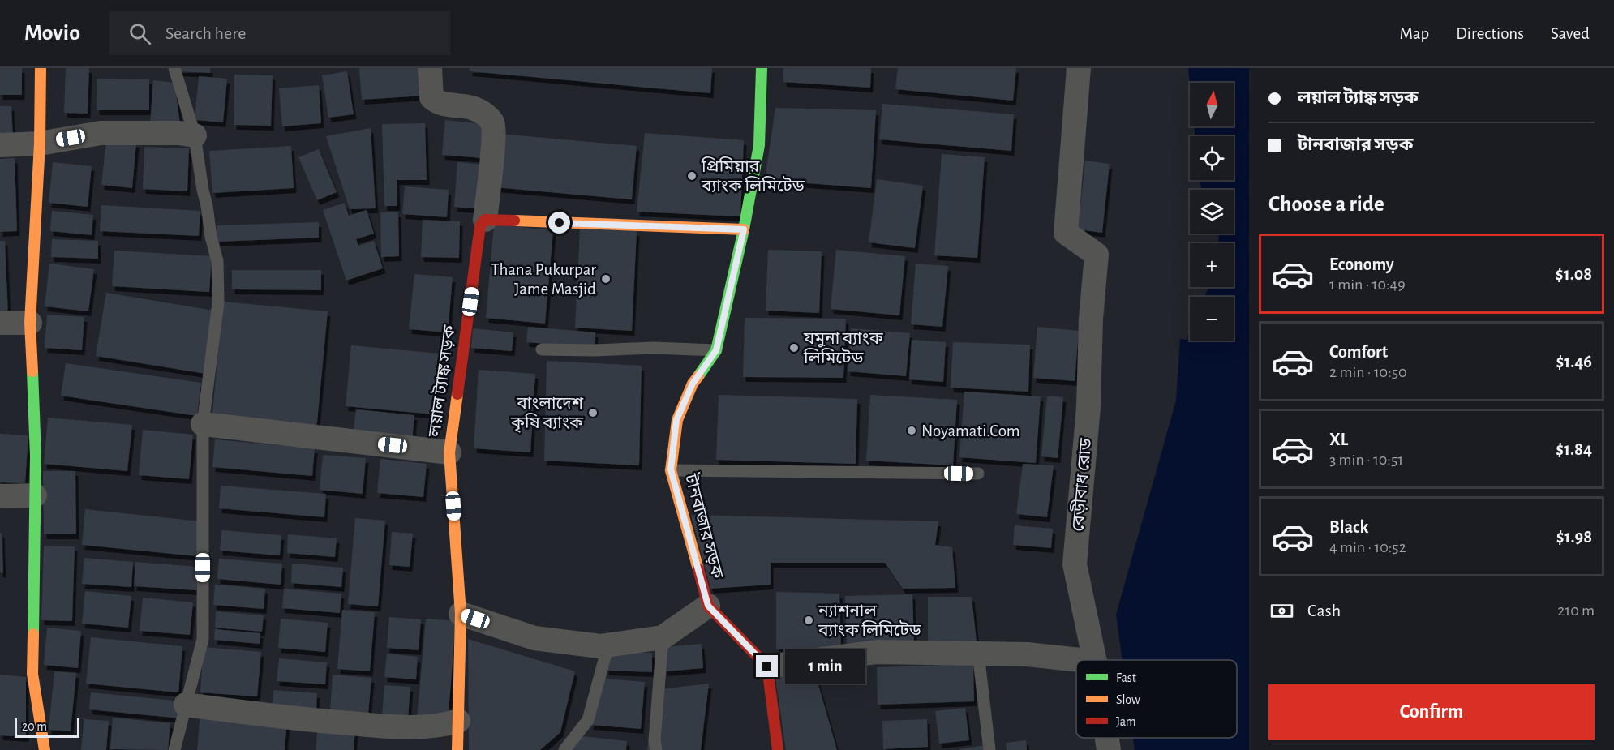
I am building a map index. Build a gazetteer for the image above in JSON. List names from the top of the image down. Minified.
{"streets":{"street":["লয়াল ট্যাঙ্ক সড়ক","বেড়ীবাধ রোড","টানবাজার সড়ক"]},"places":["প্রিমিয়ার ব্যাংক লিমিটেড","Thana Pukurpar Jame Masjid","যমুনা ব্যাংক লিমিটেড","বাংলাদেশ কৃষি ব্যাংক","Noyamati.Com","ন্যাশনাল ব্যাংক লিমিটেড"],"legend":["Fast","Slow","Jam"],"scale_bar":"20 m","north":"top","page":{"header":"Movio","search":"Search here","nav":["Map","Directions","Saved"],"banner":["লয়াল ট্যাঙ্ক সড়ক","টানবাজার সড়ক"],"map_buttons":["+","−"],"heading":"Choose a ride","list":[{"name":"Economy","note":"1 min · 10:49","value":"$1.08"},{"name":"Comfort","note":"2 min · 10:50","value":"$1.46"},{"name":"XL","note":"3 min · 10:51","value":"$1.84"},{"name":"Black","note":"4 min · 10:52","value":"$1.98"}],"pay":["Cash","210 m"],"bubble":"1 min","buttons":"Confirm","scale":"20 m"}}
